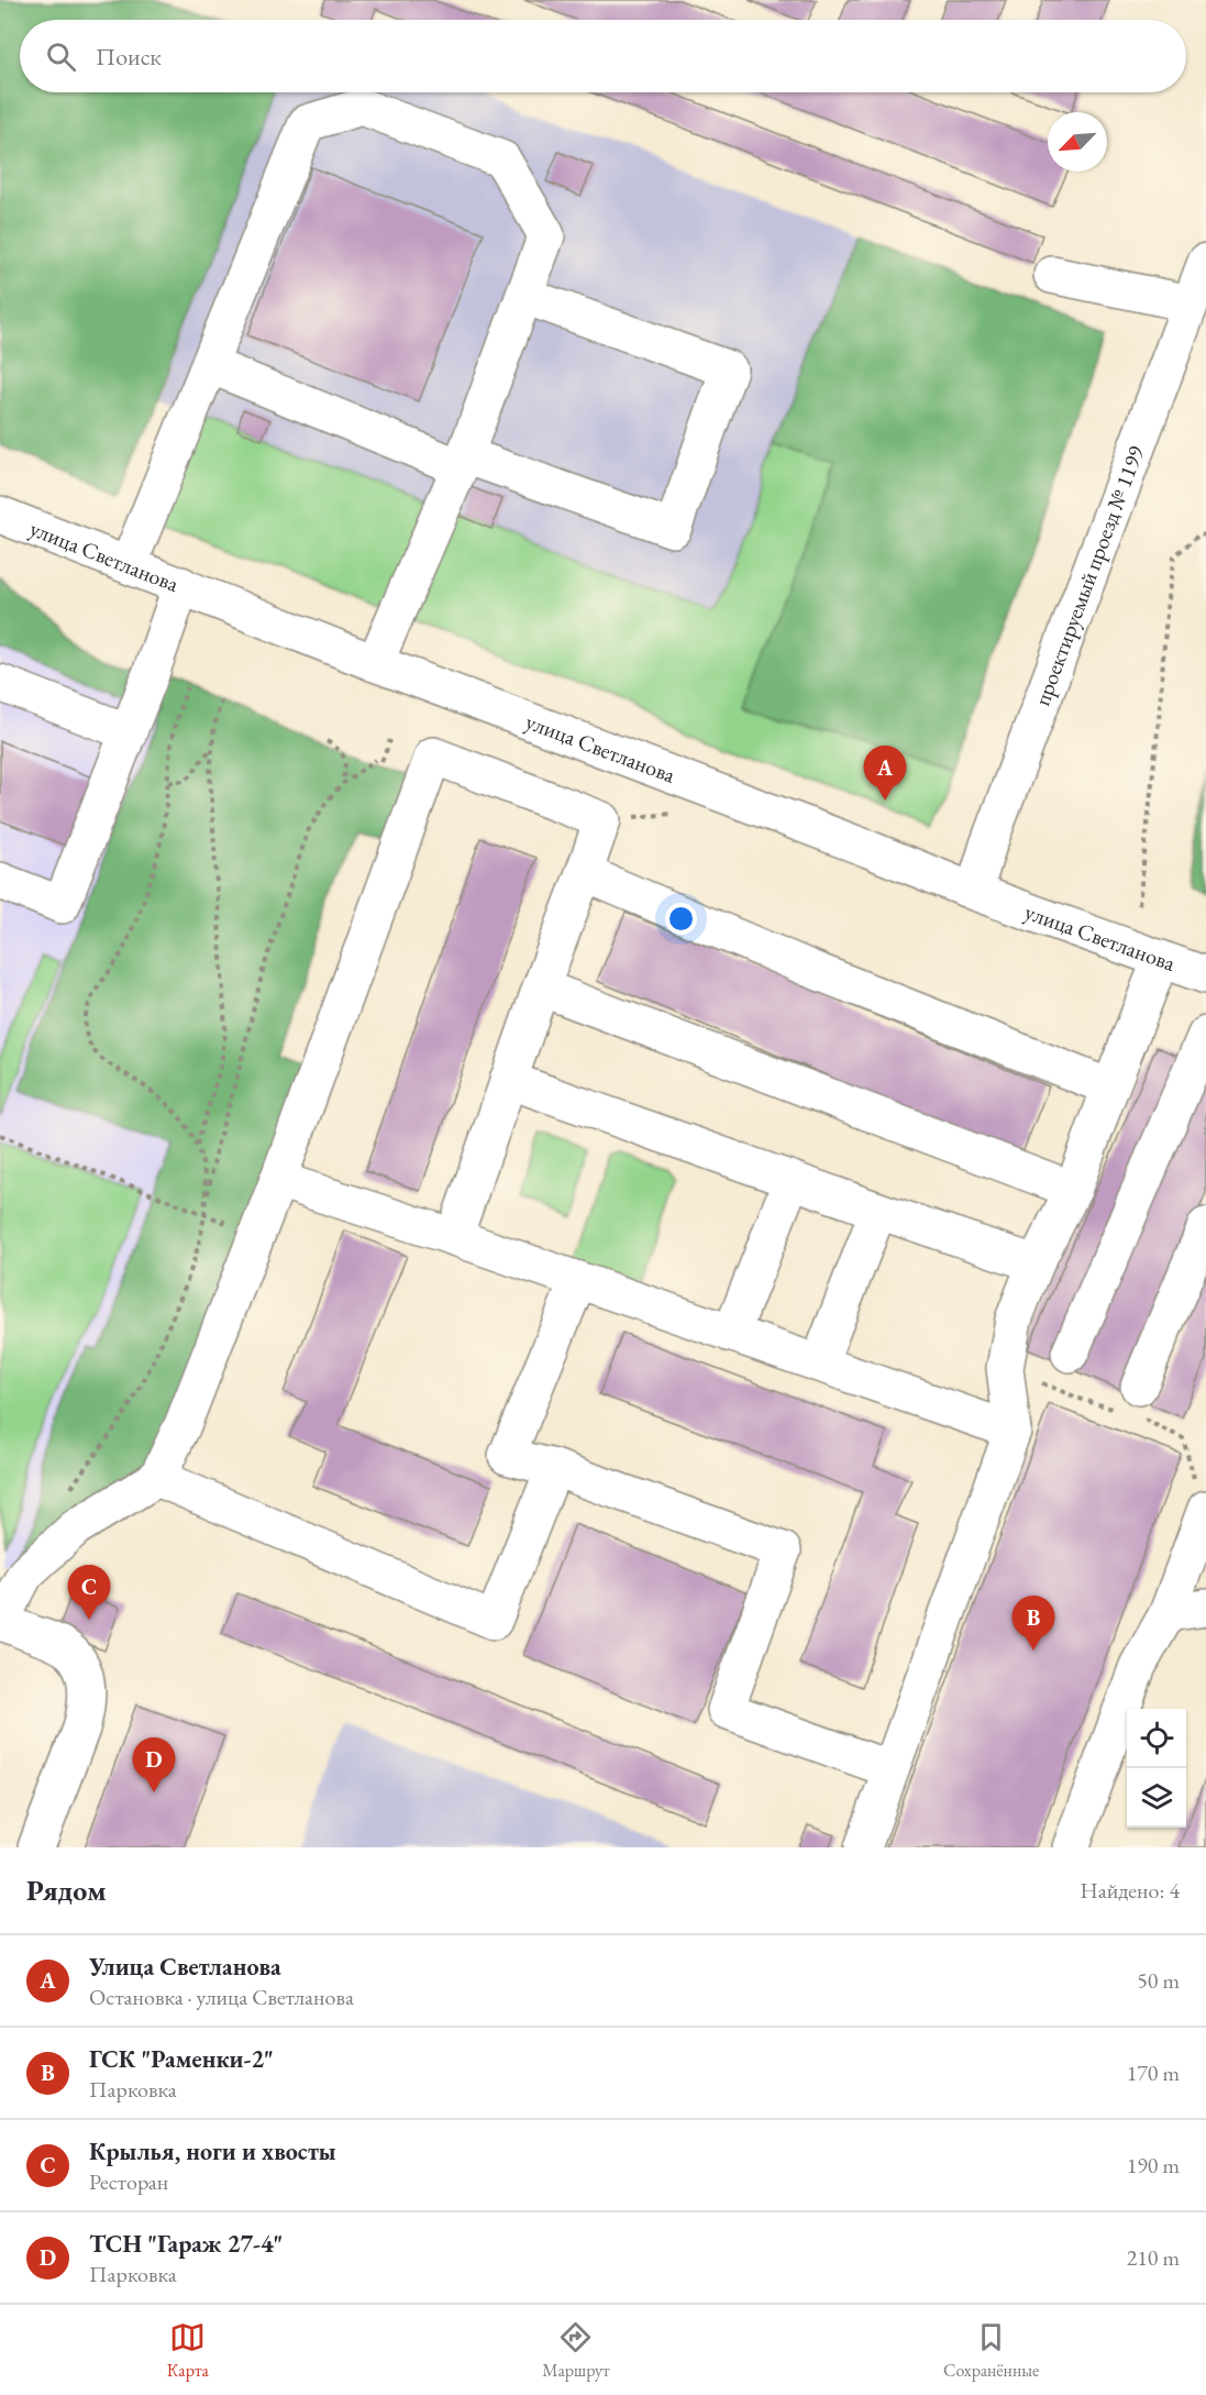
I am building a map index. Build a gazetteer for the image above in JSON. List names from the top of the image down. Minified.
{"streets":{"street":["улица Светланова","проектируемый проезд № 1199"]},"crossings":[["улица Светланова","проектируемый проезд № 1199"]],"north":"bottom left","page":{"search":"Поиск","pins":["A","C","B","D"],"heading":["Рядом","Найдено: 4"],"list":[{"mark":"A","name":"Улица Светланова","note":"Остановка · улица Светланова","value":"50 m"},{"mark":"B","name":"ГСК \"Раменки-2\"","note":"Парковка","value":"170 m"},{"mark":"C","name":"Крылья, ноги и хвосты","note":"Ресторан","value":"190 m"},{"mark":"D","name":"ТСН \"Гараж 27-4\"","note":"Парковка","value":"210 m"}],"nav":["Карта","Маршрут","Сохранённые"]}}
